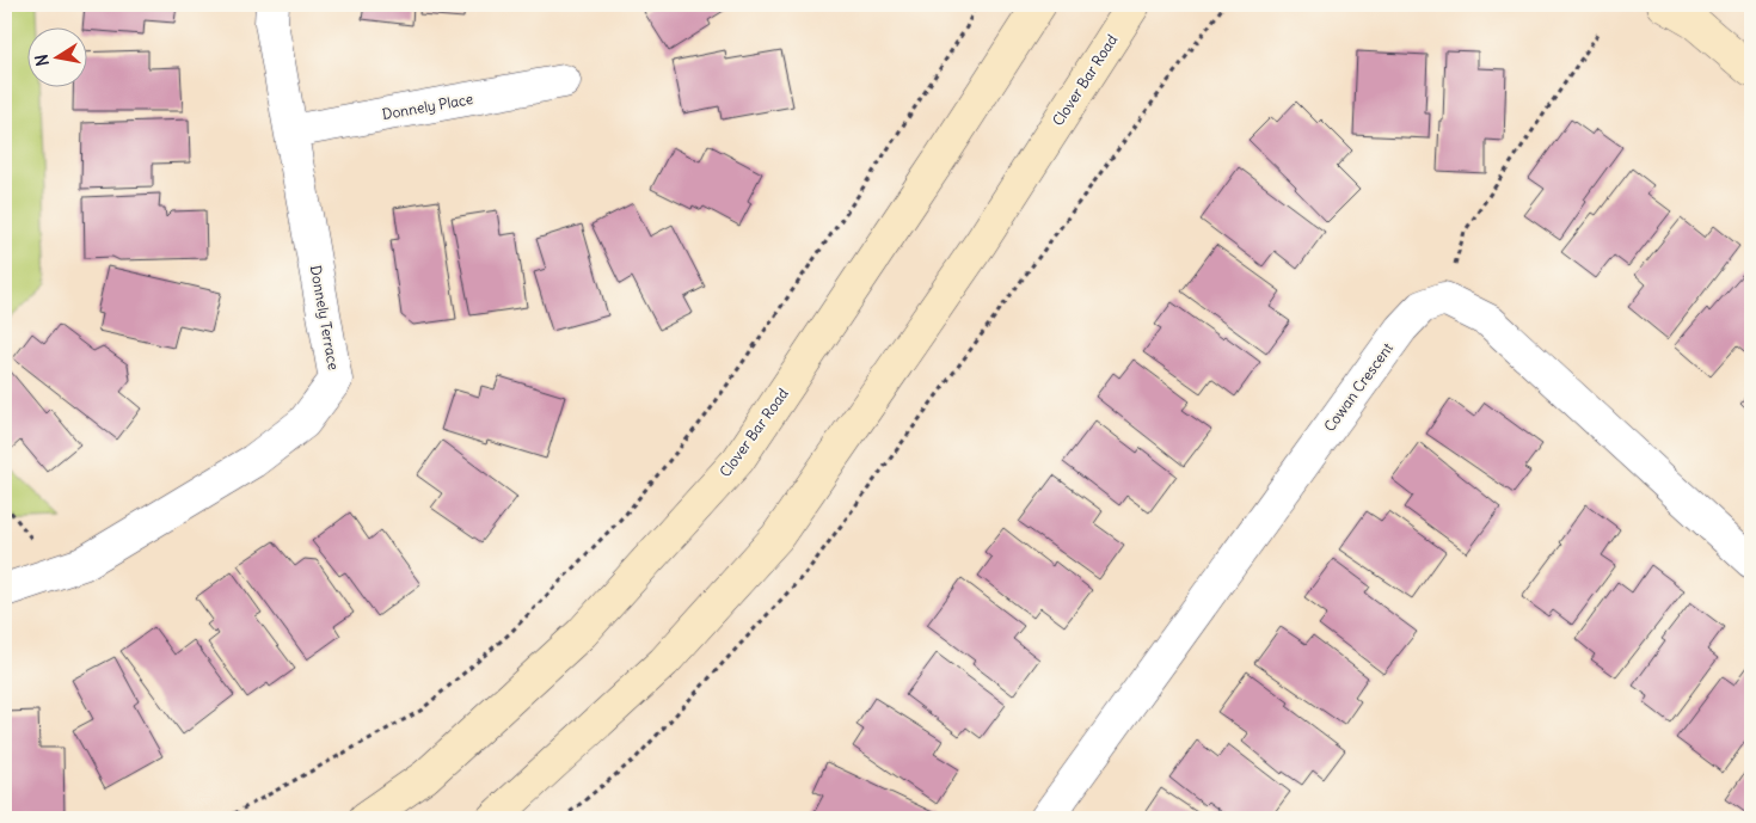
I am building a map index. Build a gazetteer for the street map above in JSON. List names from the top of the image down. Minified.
{"streets":{"main road":["Clover Bar Road"],"street":["Donnely Place","Donnely Terrace","Cowan Crescent"]},"crossings":[["Donnely Place","Donnely Terrace"]],"north":"left"}
